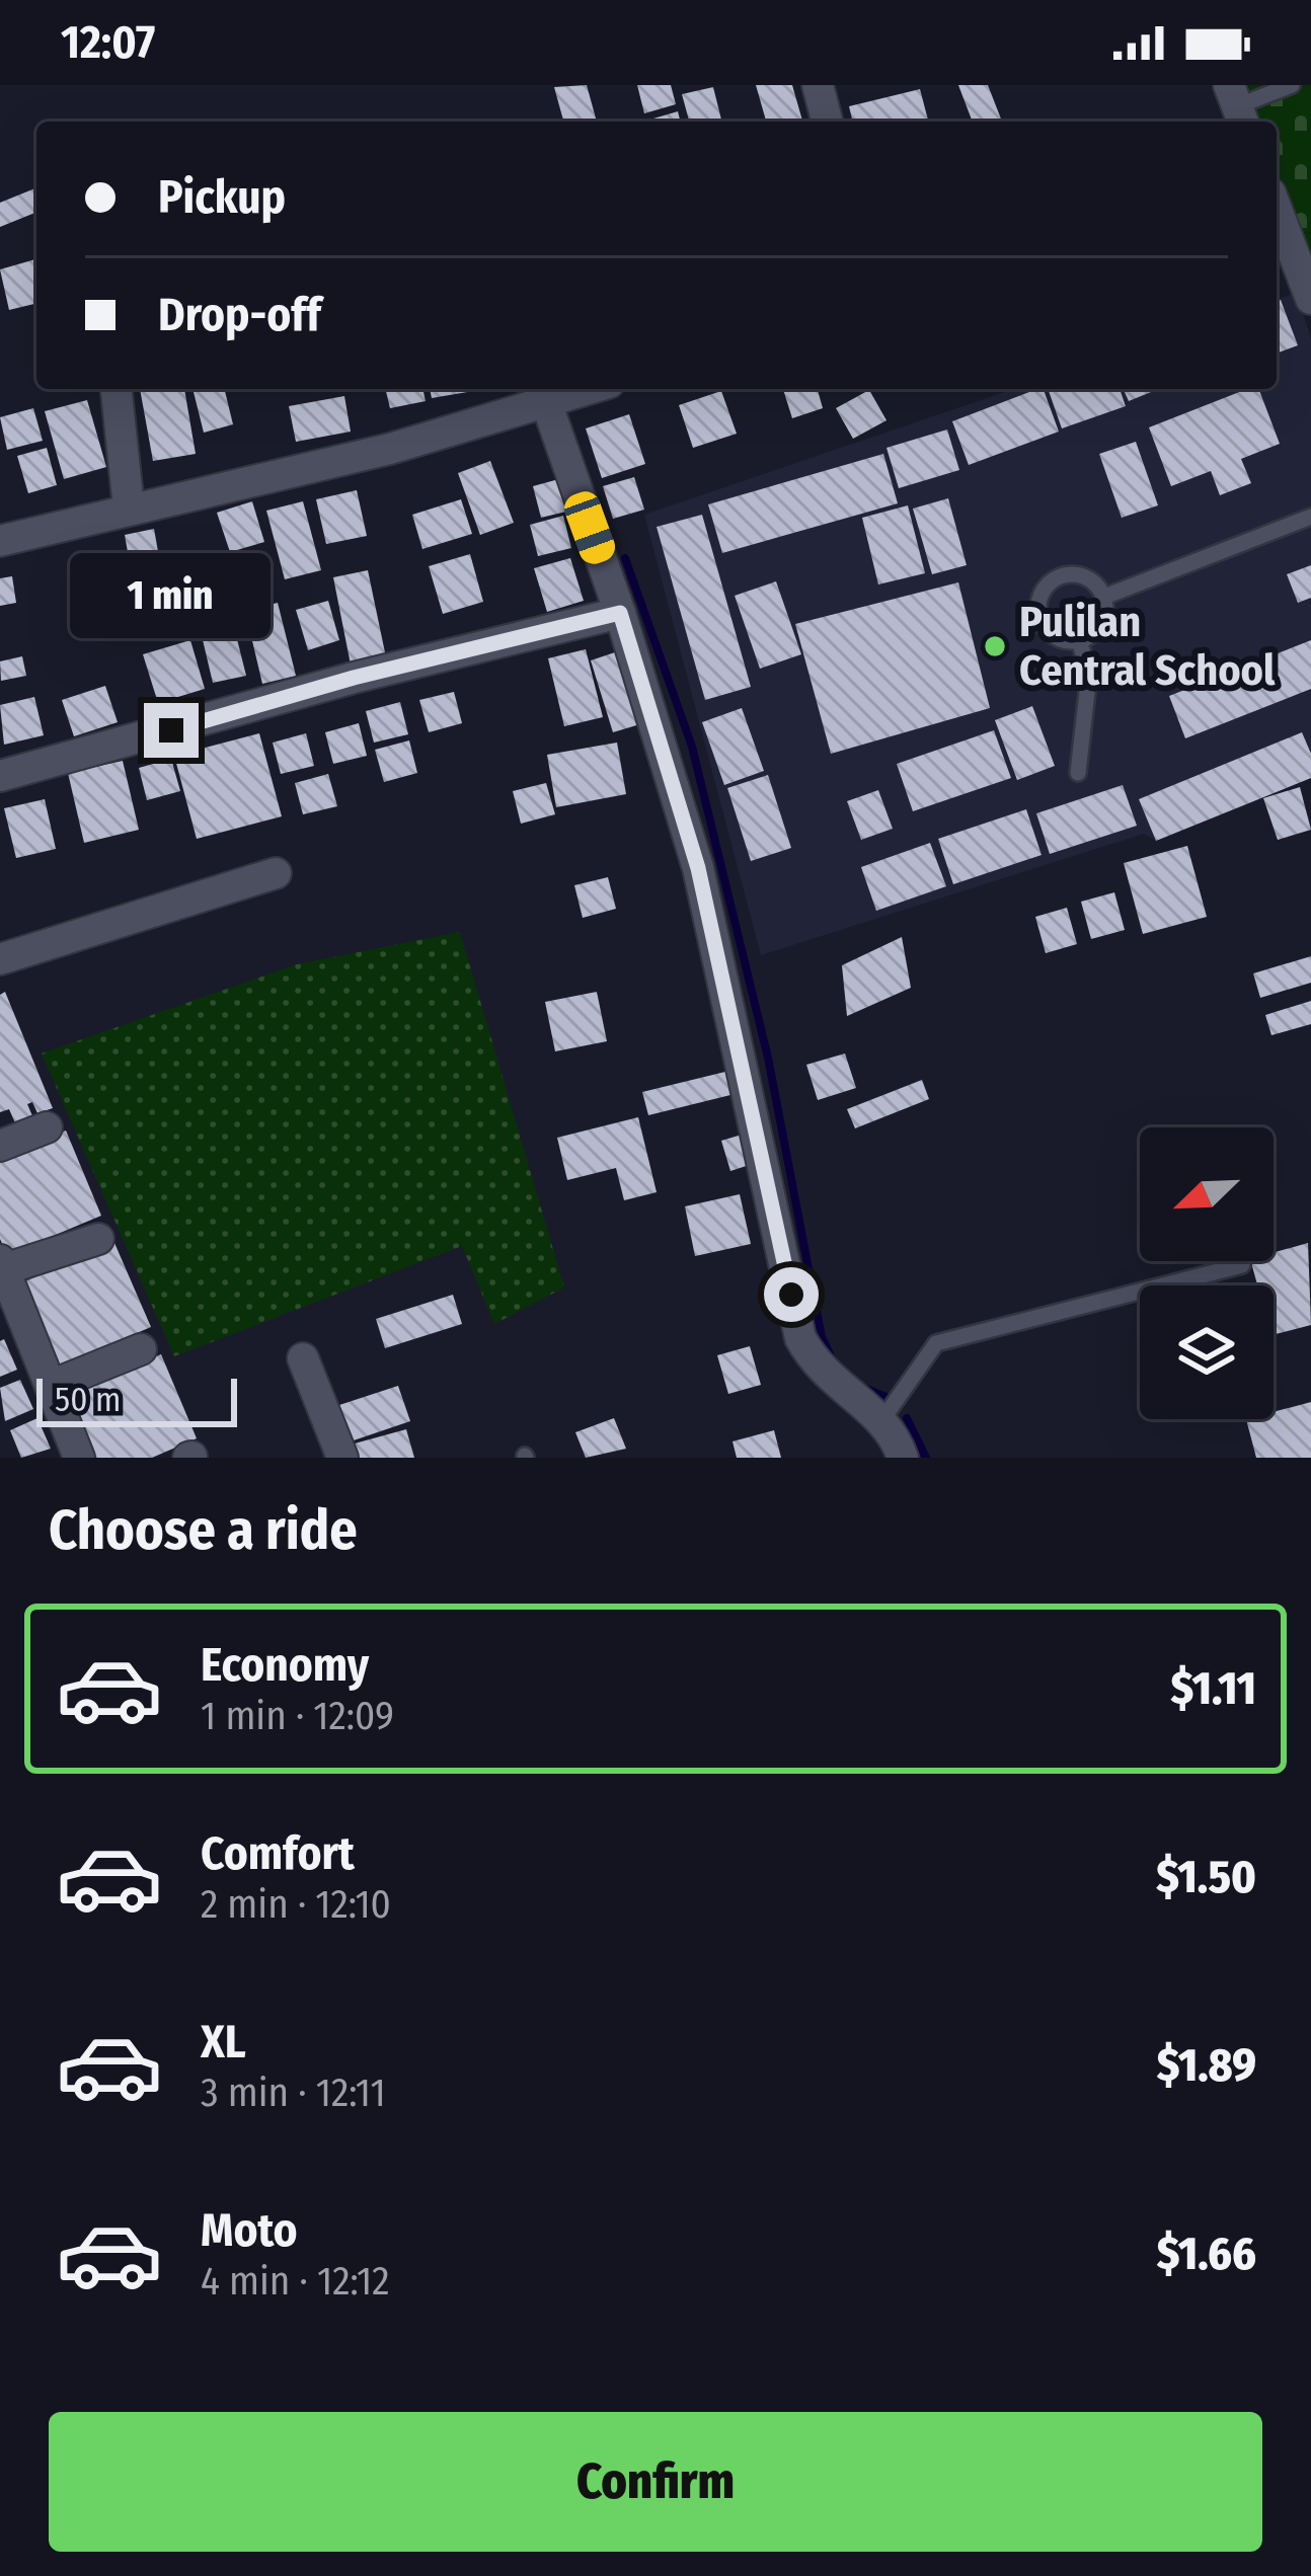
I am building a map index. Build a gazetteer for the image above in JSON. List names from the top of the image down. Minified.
{"places":["Pulilan Central School"],"scale_bar":"50 m","north":"bottom left","page":{"status":"12:07","banner":["Pickup","Drop-off"],"bubble":"1 min","scale":"50 m","heading":"Choose a ride","list":[{"name":"Economy","note":"1 min · 12:09","value":"$1.11"},{"name":"Comfort","note":"2 min · 12:10","value":"$1.50"},{"name":"XL","note":"3 min · 12:11","value":"$1.89"},{"name":"Moto","note":"4 min · 12:12","value":"$1.66"}],"buttons":"Confirm"}}
